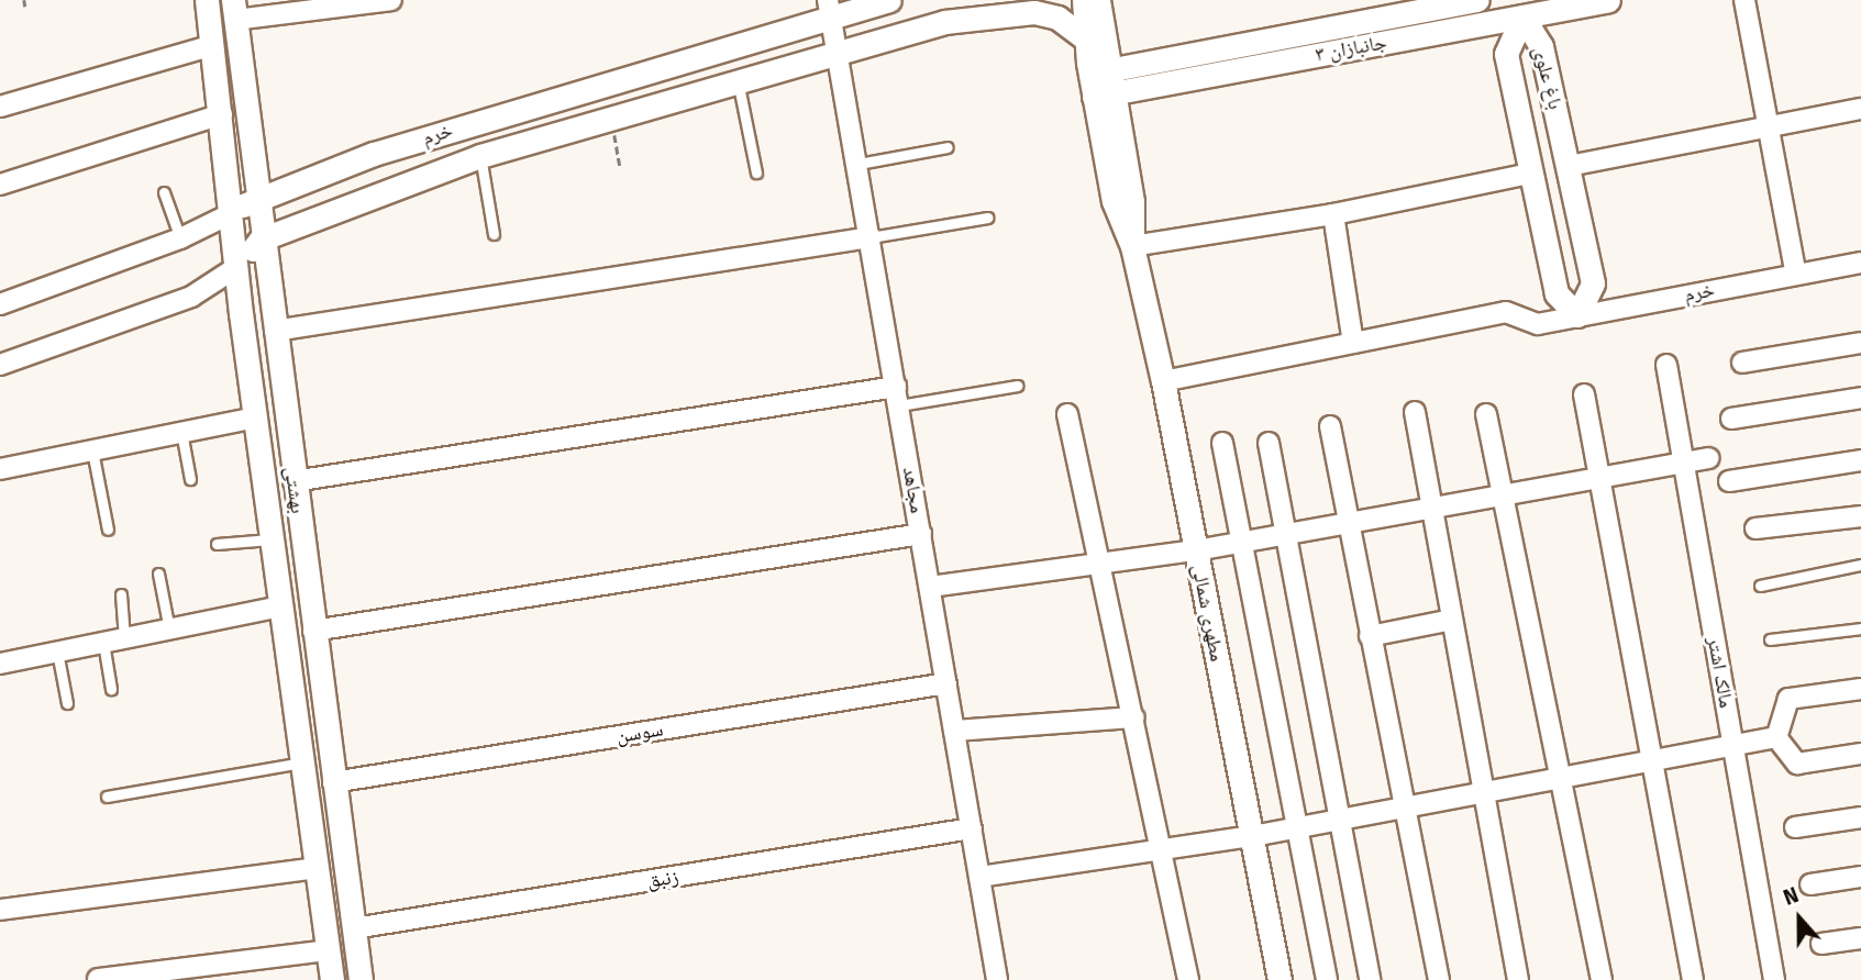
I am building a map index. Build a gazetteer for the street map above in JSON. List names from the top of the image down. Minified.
{"streets":{"street":["جانبازان ۳","باغ علوی","خرم","بهشتی","مجاهد","مطهری شمالی","مالک اشتر","سوسن","زنبق"]},"crossings":[["جانبازان ۳","باغ علوی"],["جانبازان ۳","مطهری شمالی"],["باغ علوی","خرم"],["خرم","بهشتی"],["خرم","مجاهد"],["خرم","مطهری شمالی"],["بهشتی","سوسن"],["بهشتی","زنبق"],["مجاهد","سوسن"],["مجاهد","زنبق"]],"north":"top"}
